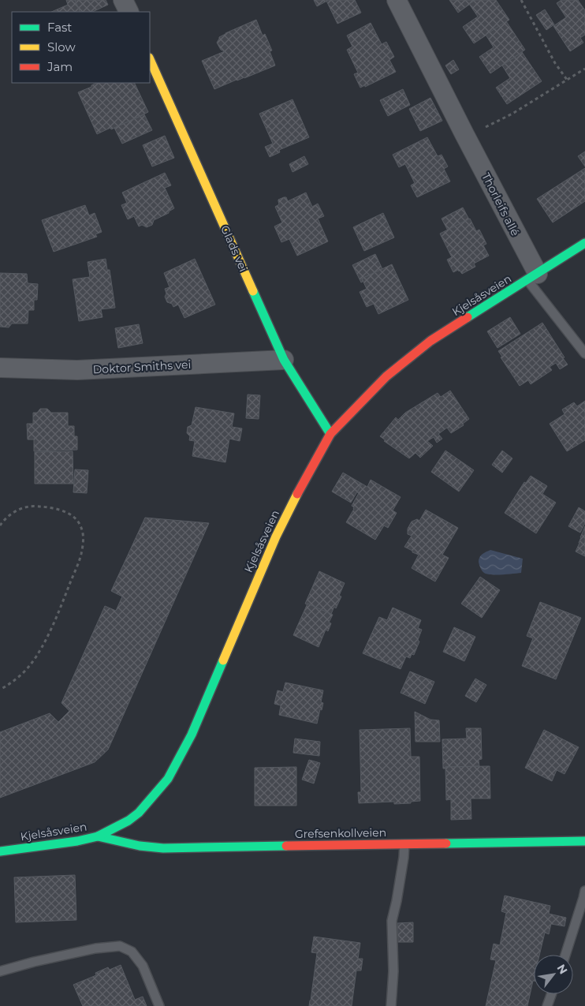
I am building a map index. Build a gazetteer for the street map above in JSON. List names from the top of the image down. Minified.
{"streets":{"street":["Thorleifs allé","Glads vei","Kjelsåsveien","Doktor Smiths vei","Grefsenkollveien"]},"crossings":[["Thorleifs allé","Kjelsåsveien"],["Glads vei","Kjelsåsveien"],["Glads vei","Doktor Smiths vei"],["Kjelsåsveien","Grefsenkollveien"]],"legend":["Fast","Slow","Jam"],"north":"top right"}
